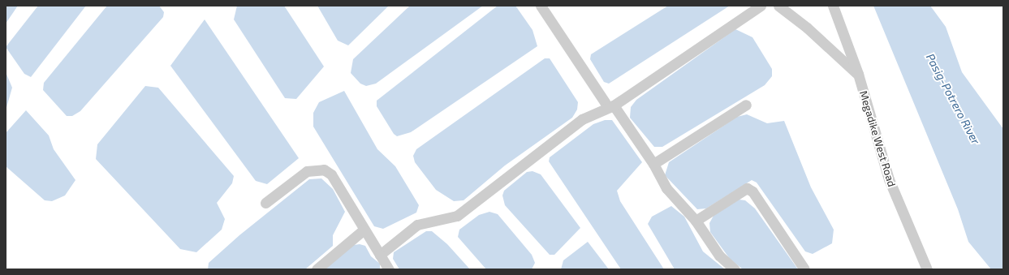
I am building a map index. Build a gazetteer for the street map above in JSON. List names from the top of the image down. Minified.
{"streets":{"street":["Megadike West Road"]},"water":["Pasig-Potrero River"]}
